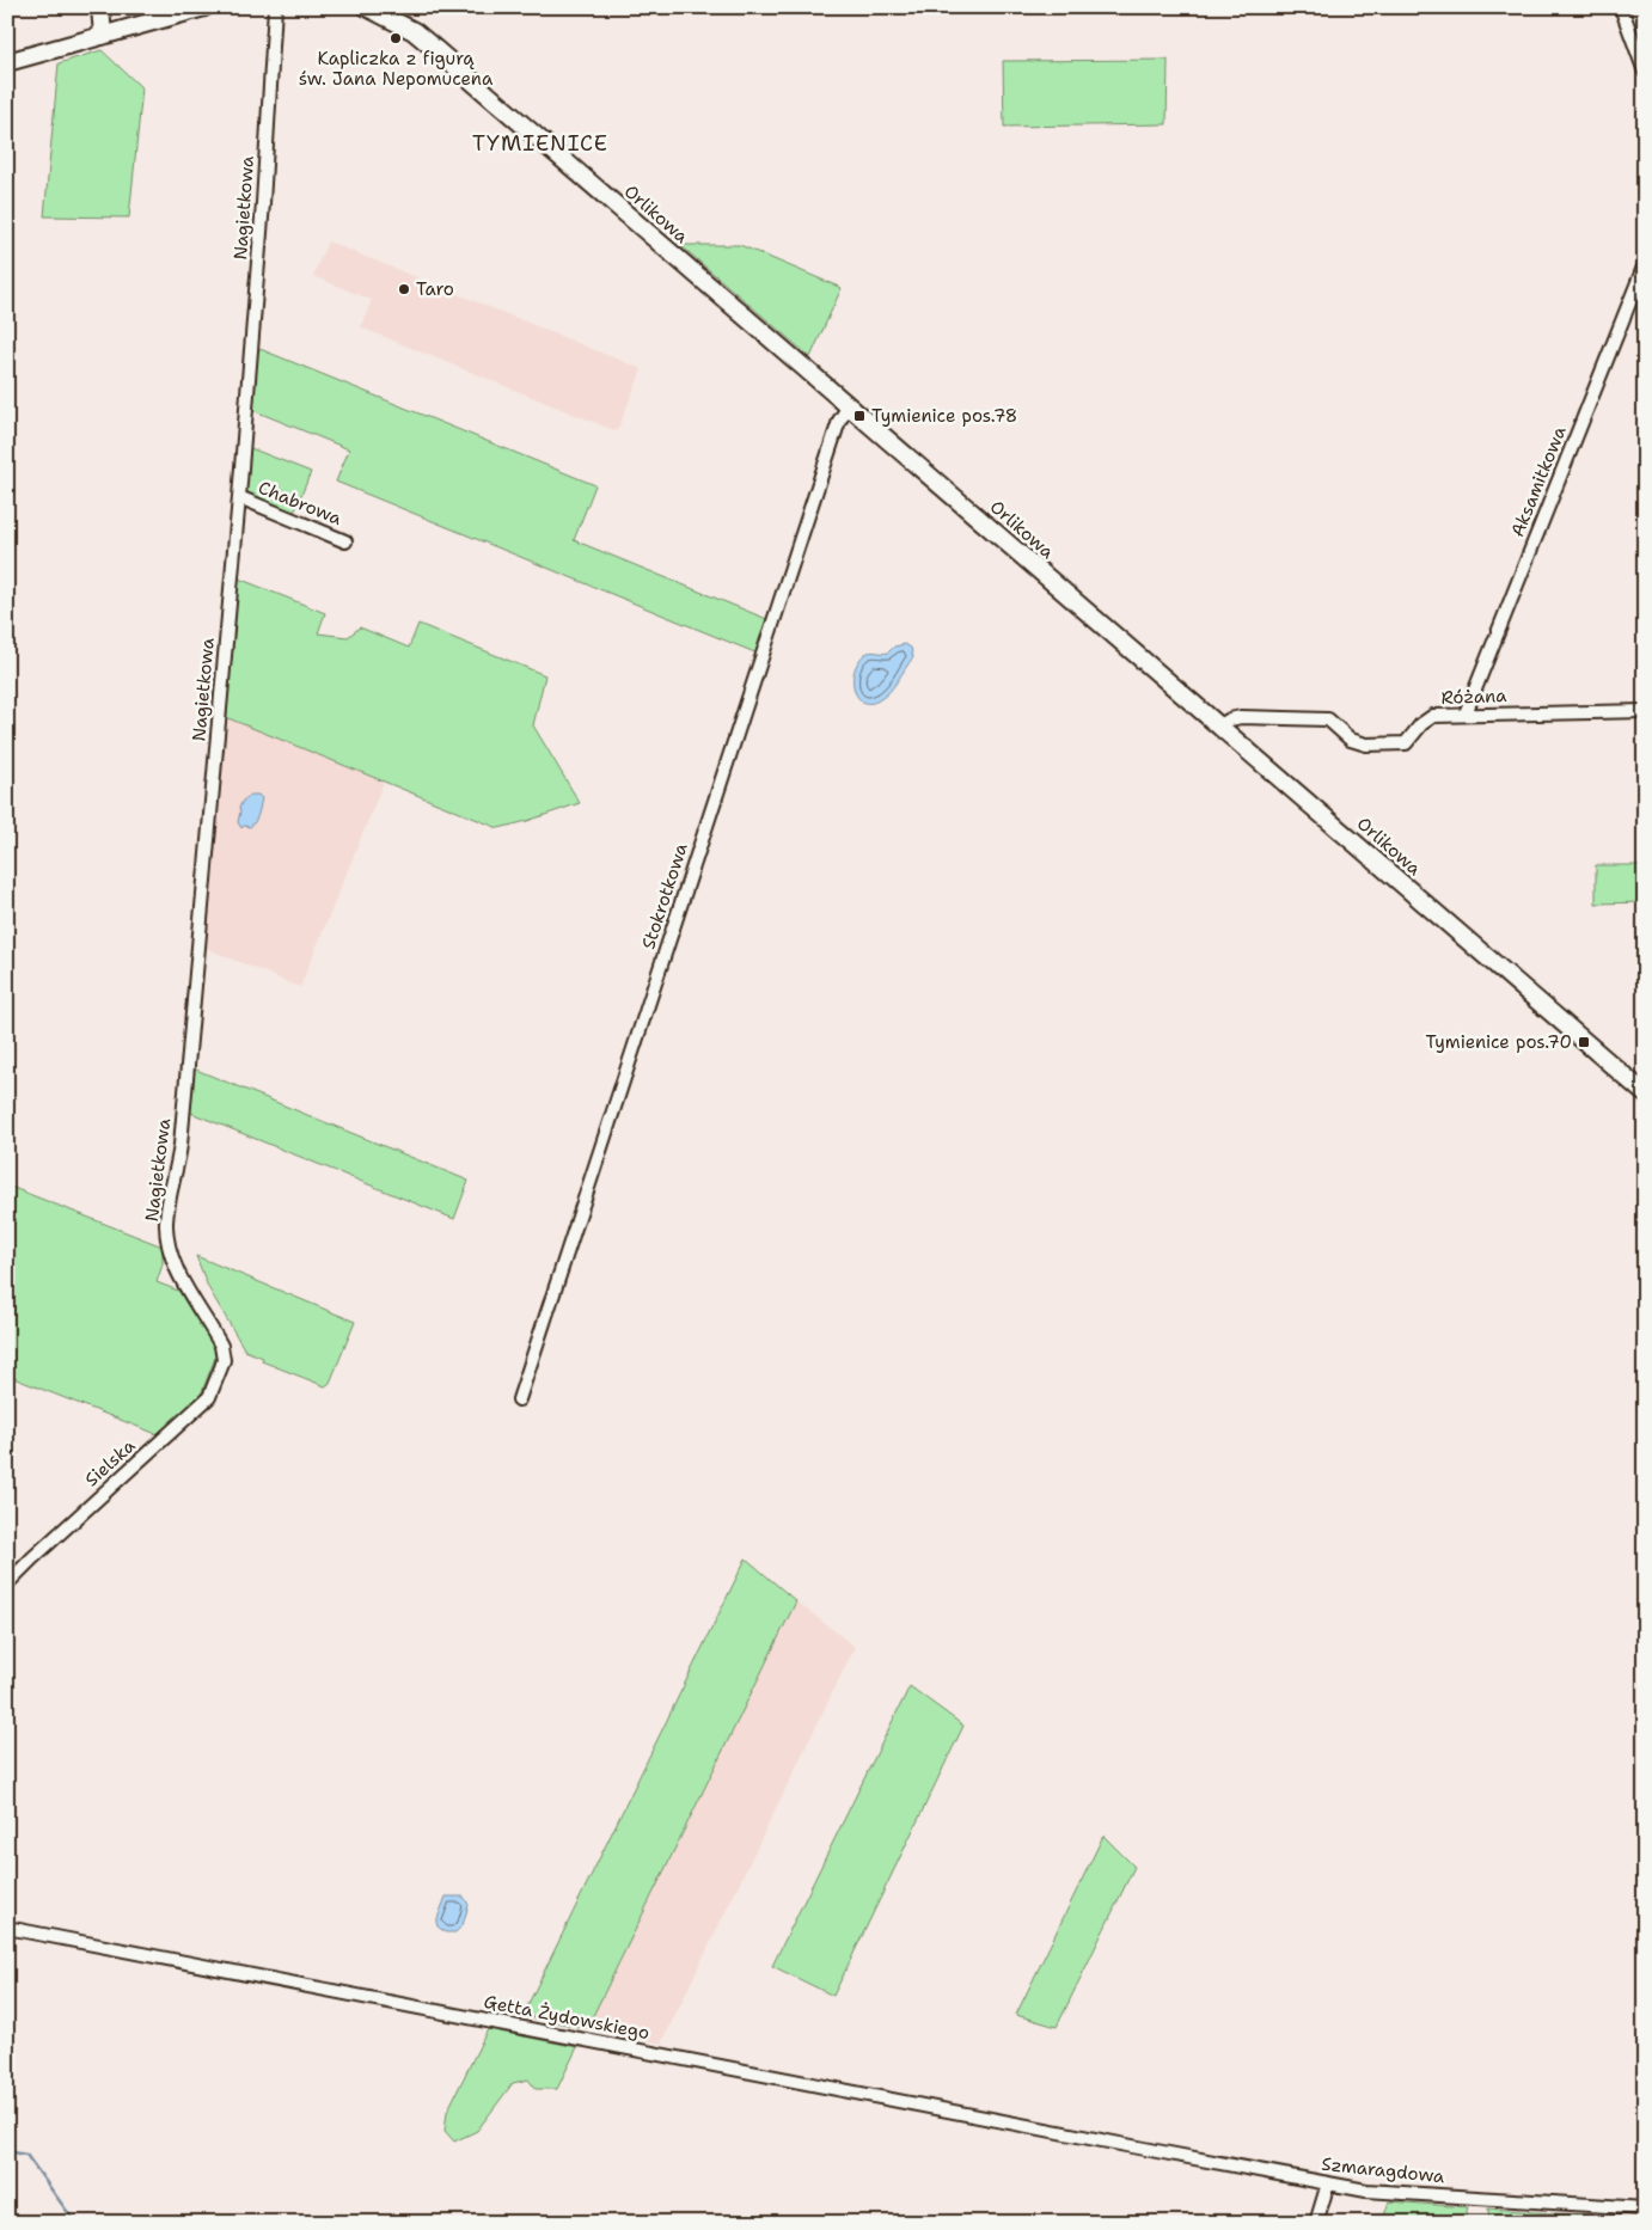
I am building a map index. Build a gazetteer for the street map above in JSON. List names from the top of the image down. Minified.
{"streets":{"street":["Nagietkowa","Orlikowa","Aksamitkowa","Chabrowa","Różana","Stokrotkowa","Sielska","Getta Żydowskiego","Szmaragdowa"]},"crossings":[["Nagietkowa","Chabrowa"],["Nagietkowa","Sielska"],["Orlikowa","Różana"],["Orlikowa","Stokrotkowa"],["Aksamitkowa","Różana"],["Getta Żydowskiego","Szmaragdowa"]],"districts":["TYMIENICE"],"places":{"other":["Kapliczka z figurą św. Jana Nepomucena","Taro"],"transit":["Tymienice pos.78","Tymienice pos.70"]}}
